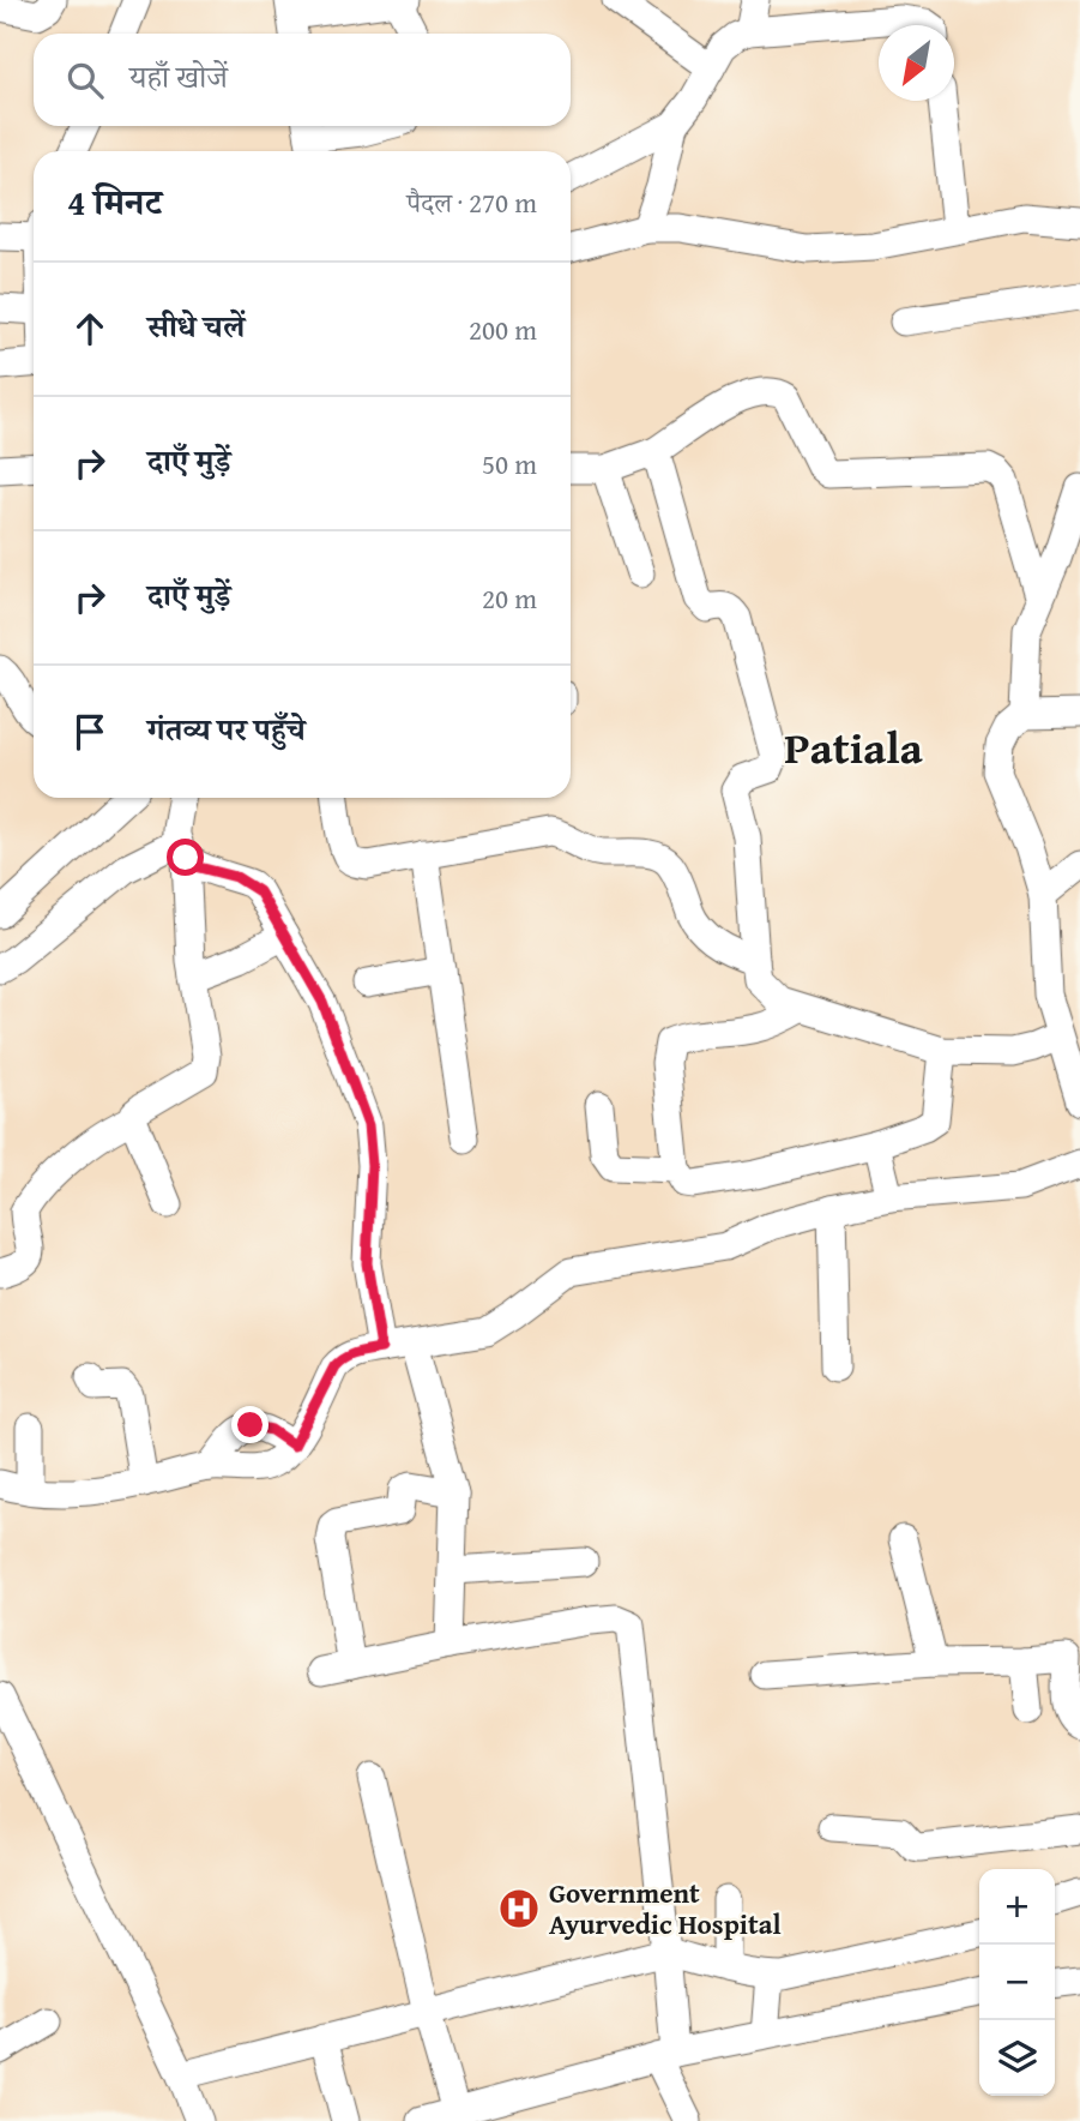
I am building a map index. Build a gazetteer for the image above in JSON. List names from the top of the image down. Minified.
{"districts":["Patiala"],"places":{"hospital":["Government Ayurvedic Hospital"]},"north":"bottom left","page":{"search":"यहाँ खोजें","heading":["4 मिनट","पैदल · 270 m"],"list":[["सीधे चलें","200 m"],["दाएँ मुड़ें","50 m"],["दाएँ मुड़ें","20 m"],"गंतव्य पर पहुँचे"],"map_buttons":["+","−"]}}
